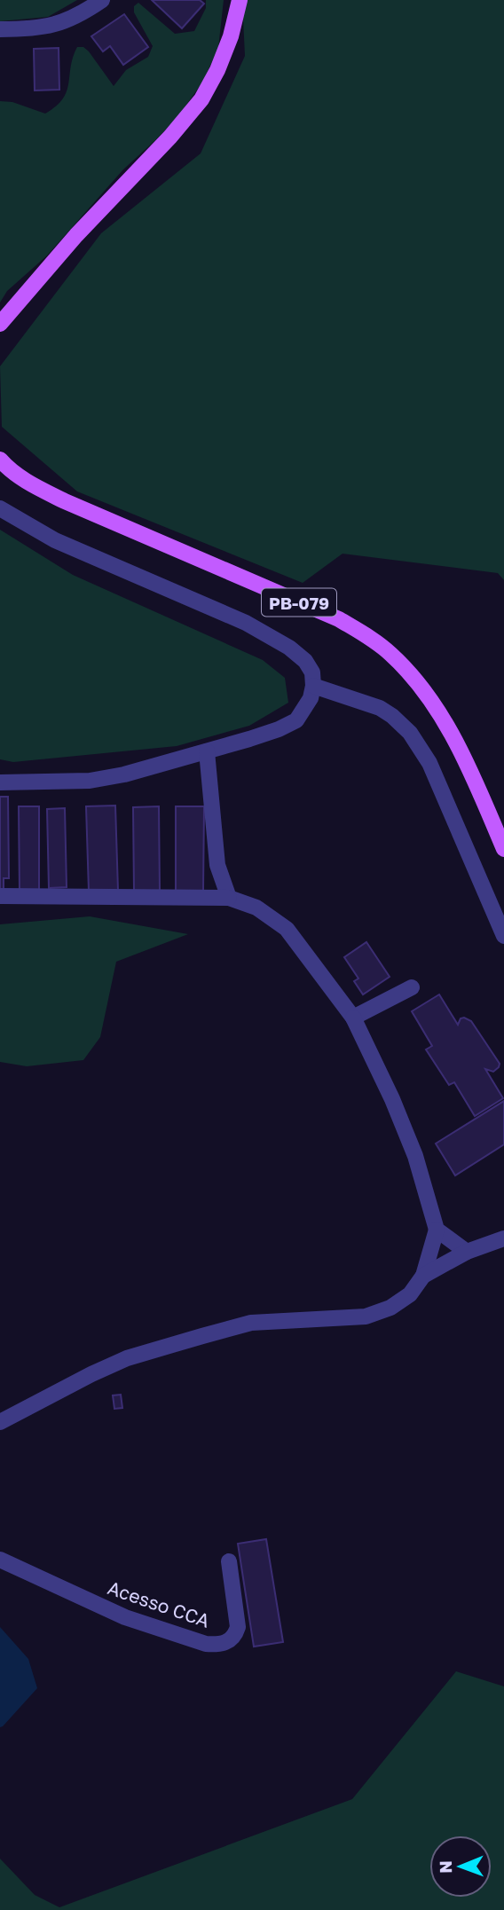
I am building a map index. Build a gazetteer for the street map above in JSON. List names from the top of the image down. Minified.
{"streets":{"main road":["PB-079"],"street":["Acesso CCA"]},"north":"left"}
